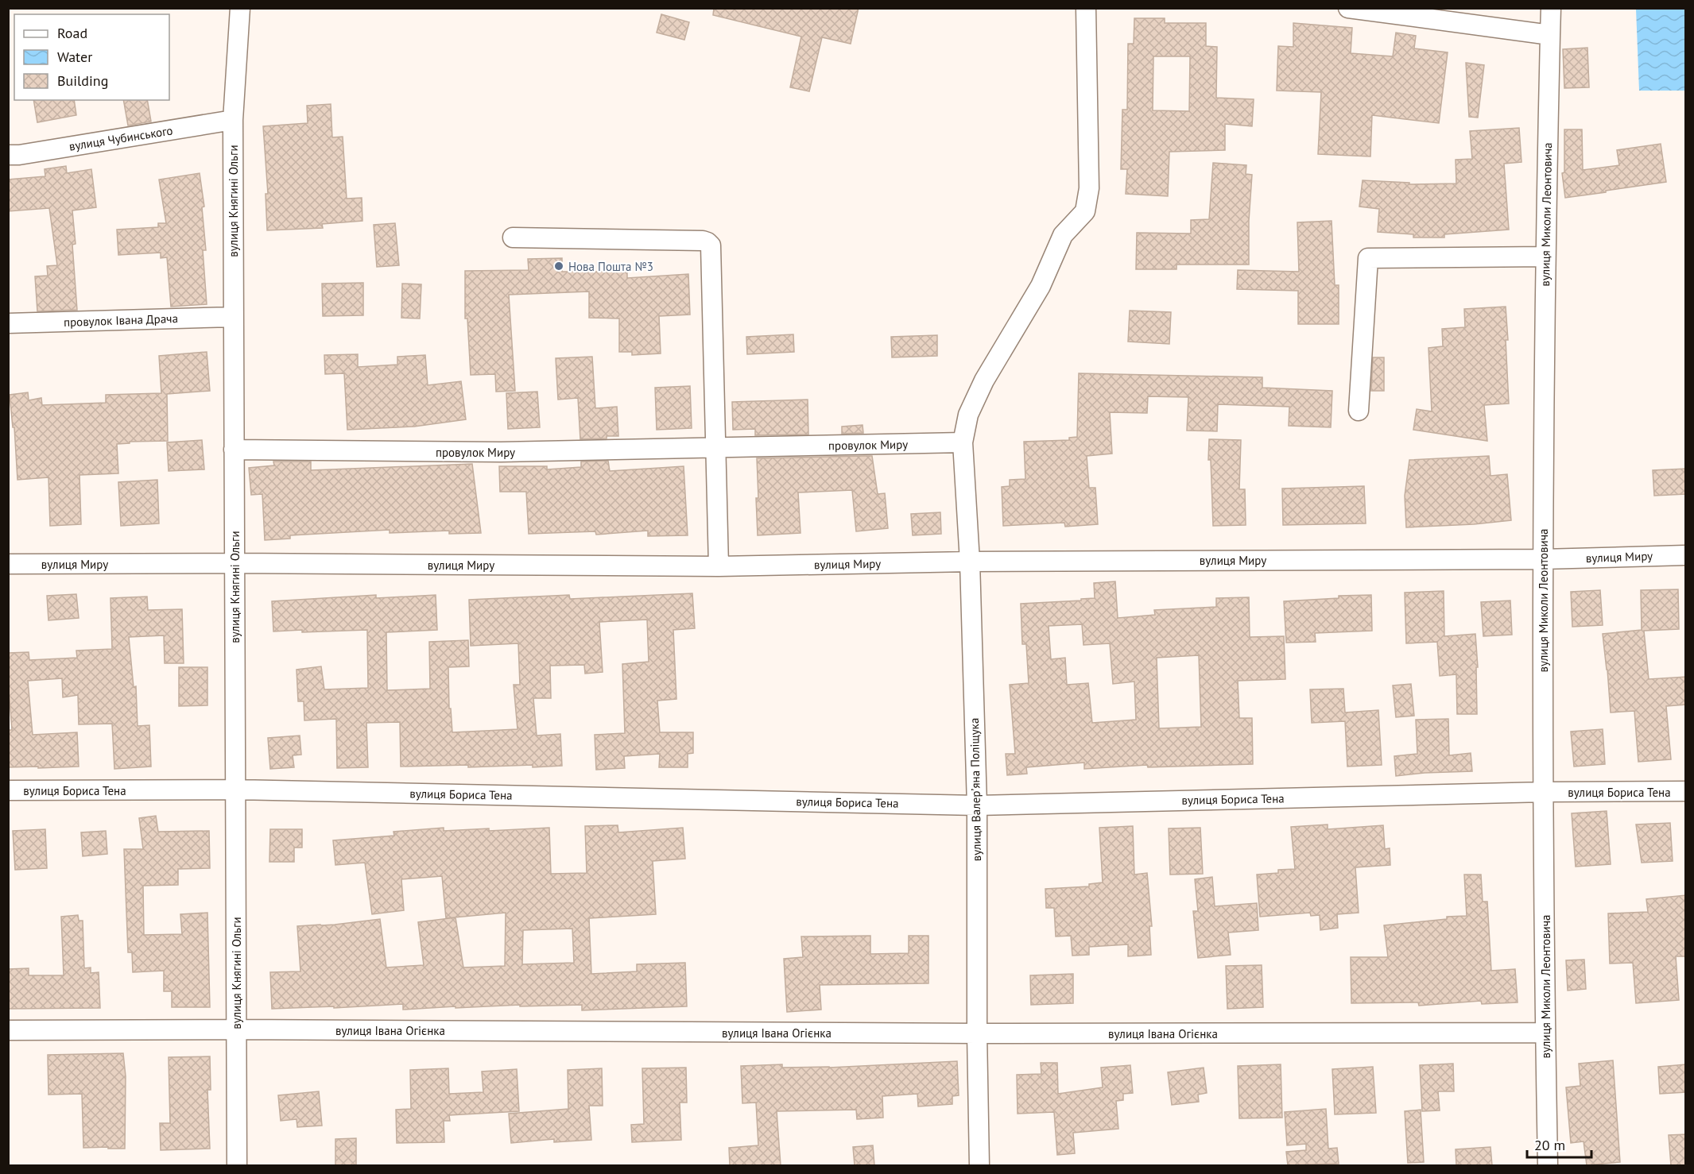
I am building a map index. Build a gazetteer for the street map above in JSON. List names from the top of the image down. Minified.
{"streets":{"street":["вулиця Чубинського","вулиця Княгині Ольги","вулиця Миколи Леонтовича","провулок Івана Драча","провулок Миру","вулиця Миру","вулиця Валерʼяна Поліщука","вулиця Бориса Тена","вулиця Івана Огієнка"]},"crossings":[["вулиця Чубинського","вулиця Княгині Ольги"],["вулиця Княгині Ольги","провулок Івана Драча"],["вулиця Княгині Ольги","провулок Миру"],["вулиця Княгині Ольги","вулиця Миру"],["вулиця Княгині Ольги","вулиця Бориса Тена"],["вулиця Княгині Ольги","вулиця Івана Огієнка"],["вулиця Миколи Леонтовича","вулиця Миру"],["вулиця Миколи Леонтовича","вулиця Бориса Тена"],["вулиця Миколи Леонтовича","вулиця Івана Огієнка"],["провулок Миру","вулиця Валерʼяна Поліщука"],["вулиця Миру","вулиця Валерʼяна Поліщука"],["вулиця Валерʼяна Поліщука","вулиця Бориса Тена"],["вулиця Валерʼяна Поліщука","вулиця Івана Огієнка"]],"places":["Нова Пошта №3"],"legend":["Road","Water","Building"],"scale_bar":"20 m"}
